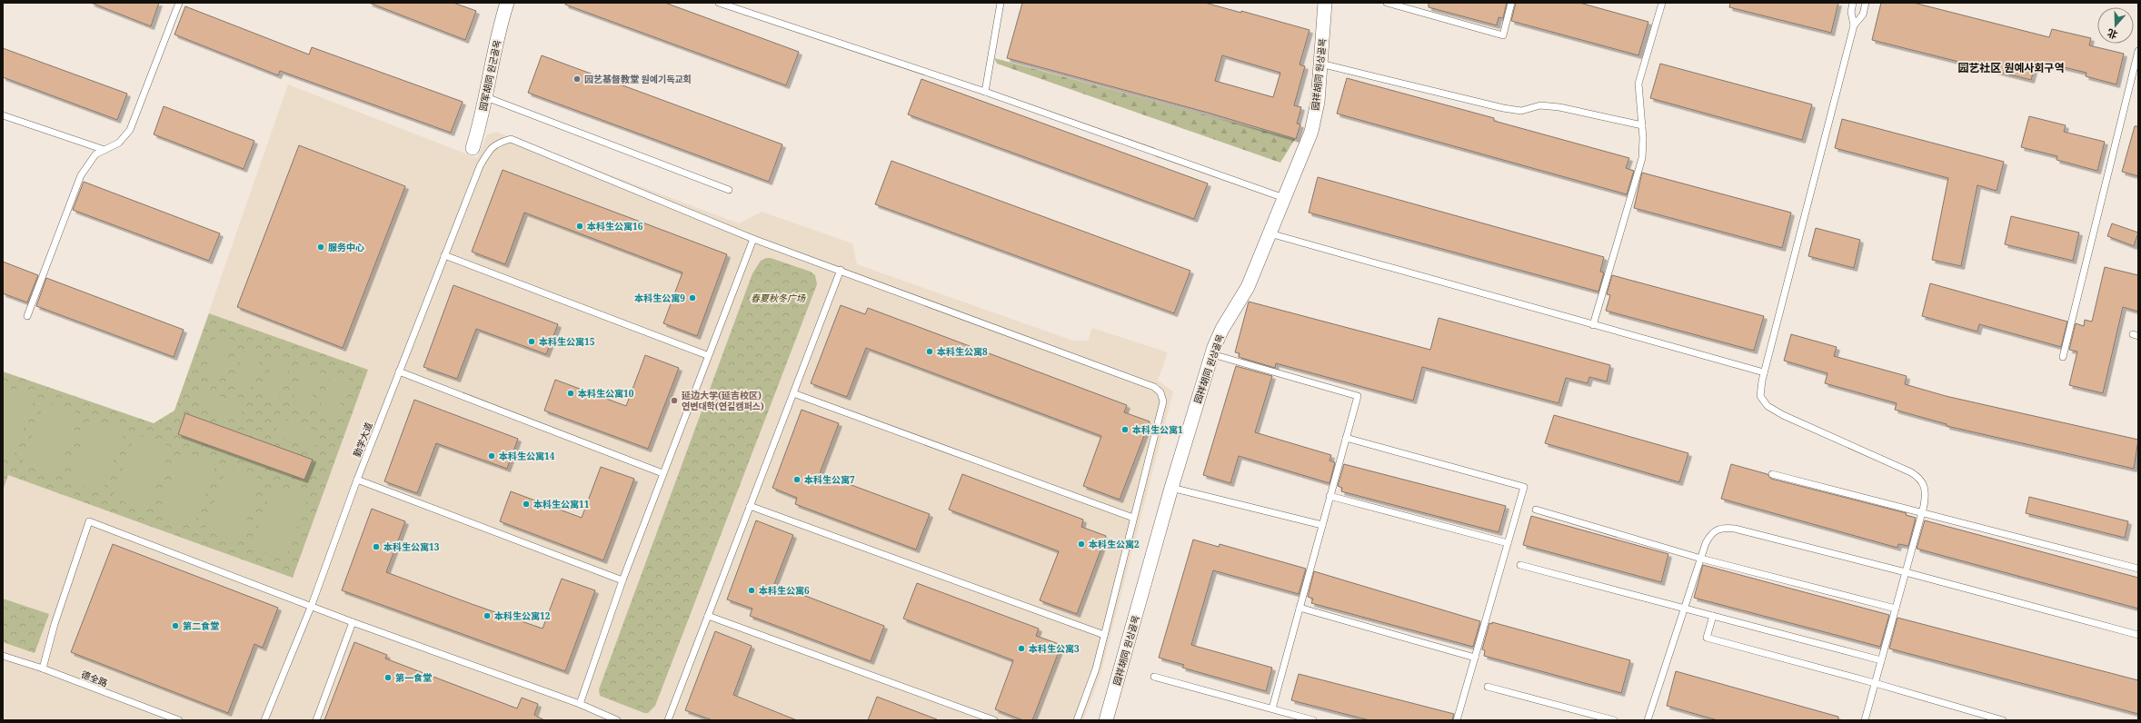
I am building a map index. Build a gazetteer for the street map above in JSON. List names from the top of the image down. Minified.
{"streets":{"street":["园祥胡同 원상골목","园军胡同 원군골목"],"lane":["勤学大道","德全路"]},"districts":["园艺社区 원예사회구역"],"parks":["春夏秋冬广场"],"places":["园艺基督教堂 원예기독교회","本科生公寓16","服务中心","本科生公寓9","本科生公寓15","本科生公寓8","本科生公寓10","延边大学(延吉校区) 연변대학(연길캠퍼스)","本科生公寓1","本科生公寓14","本科生公寓7","本科生公寓11","本科生公寓2","本科生公寓13","本科生公寓6","本科生公寓12","第二食堂","本科生公寓3","第一食堂"],"north":"bottom"}
